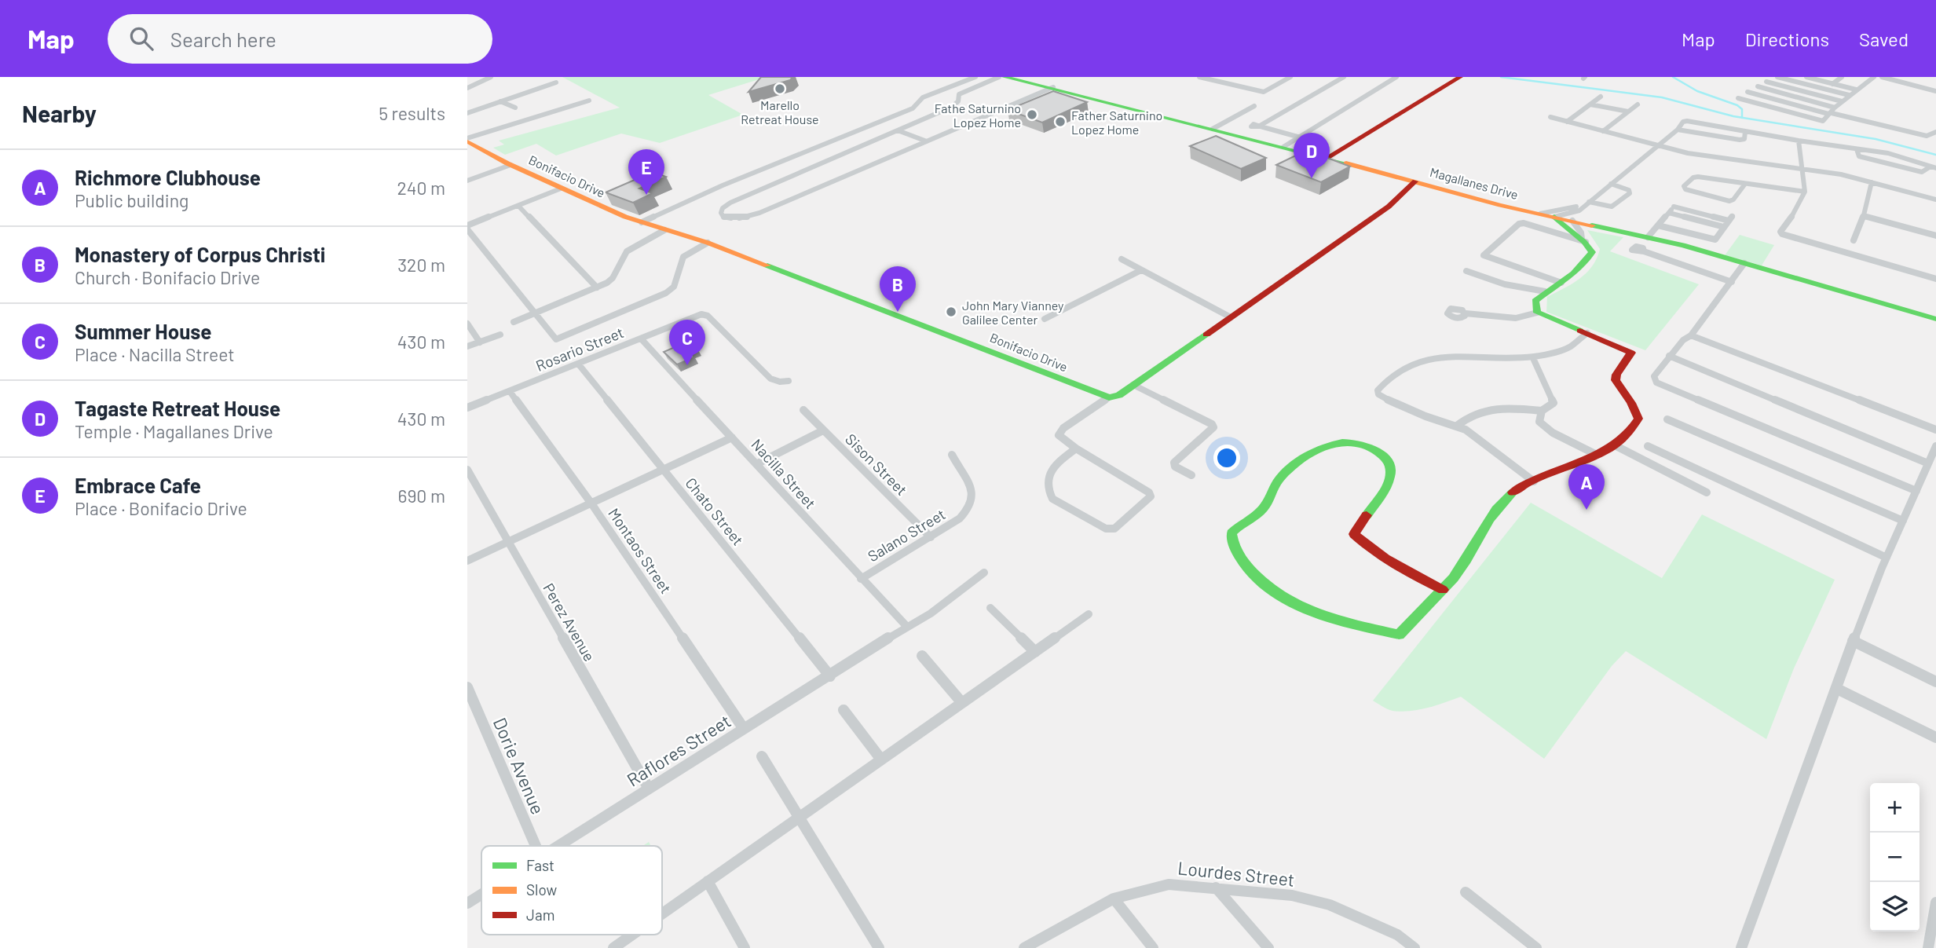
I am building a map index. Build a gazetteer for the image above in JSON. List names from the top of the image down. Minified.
{"streets":{"street":["Bonifacio Drive","Magallanes Drive","Rosario Street","Sison Street","Nacilla Street","Chato Street","Salano Street","Montaos Street","Perez Avenue","Raflores Street","Dorie Avenue","Lourdes Street"]},"crossings":[["Rosario Street","Nacilla Street"],["Rosario Street","Chato Street"],["Rosario Street","Montaos Street"],["Sison Street","Salano Street"],["Nacilla Street","Salano Street"],["Nacilla Street","Raflores Street"],["Chato Street","Raflores Street"],["Montaos Street","Raflores Street"],["Perez Avenue","Raflores Street"]],"places":["Marello Retreat House","Fathe Saturnino Lopez Home","Father Saturnino Lopez Home","John Mary Vianney Galilee Center"],"legend":["Fast","Slow","Jam"],"page":{"header":"Map","search":"Search here","nav":["Map","Directions","Saved"],"heading":["Nearby","5 results"],"pins":["D","E","B","C","A"],"list":[{"mark":"A","name":"Richmore Clubhouse","note":"Public building","value":"240 m"},{"mark":"B","name":"Monastery of Corpus Christi","note":"Church · Bonifacio Drive","value":"320 m"},{"mark":"C","name":"Summer House","note":"Place · Nacilla Street","value":"430 m"},{"mark":"D","name":"Tagaste Retreat House","note":"Temple · Magallanes Drive","value":"430 m"},{"mark":"E","name":"Embrace Cafe","note":"Place · Bonifacio Drive","value":"690 m"}],"map_buttons":["+","−"]}}
